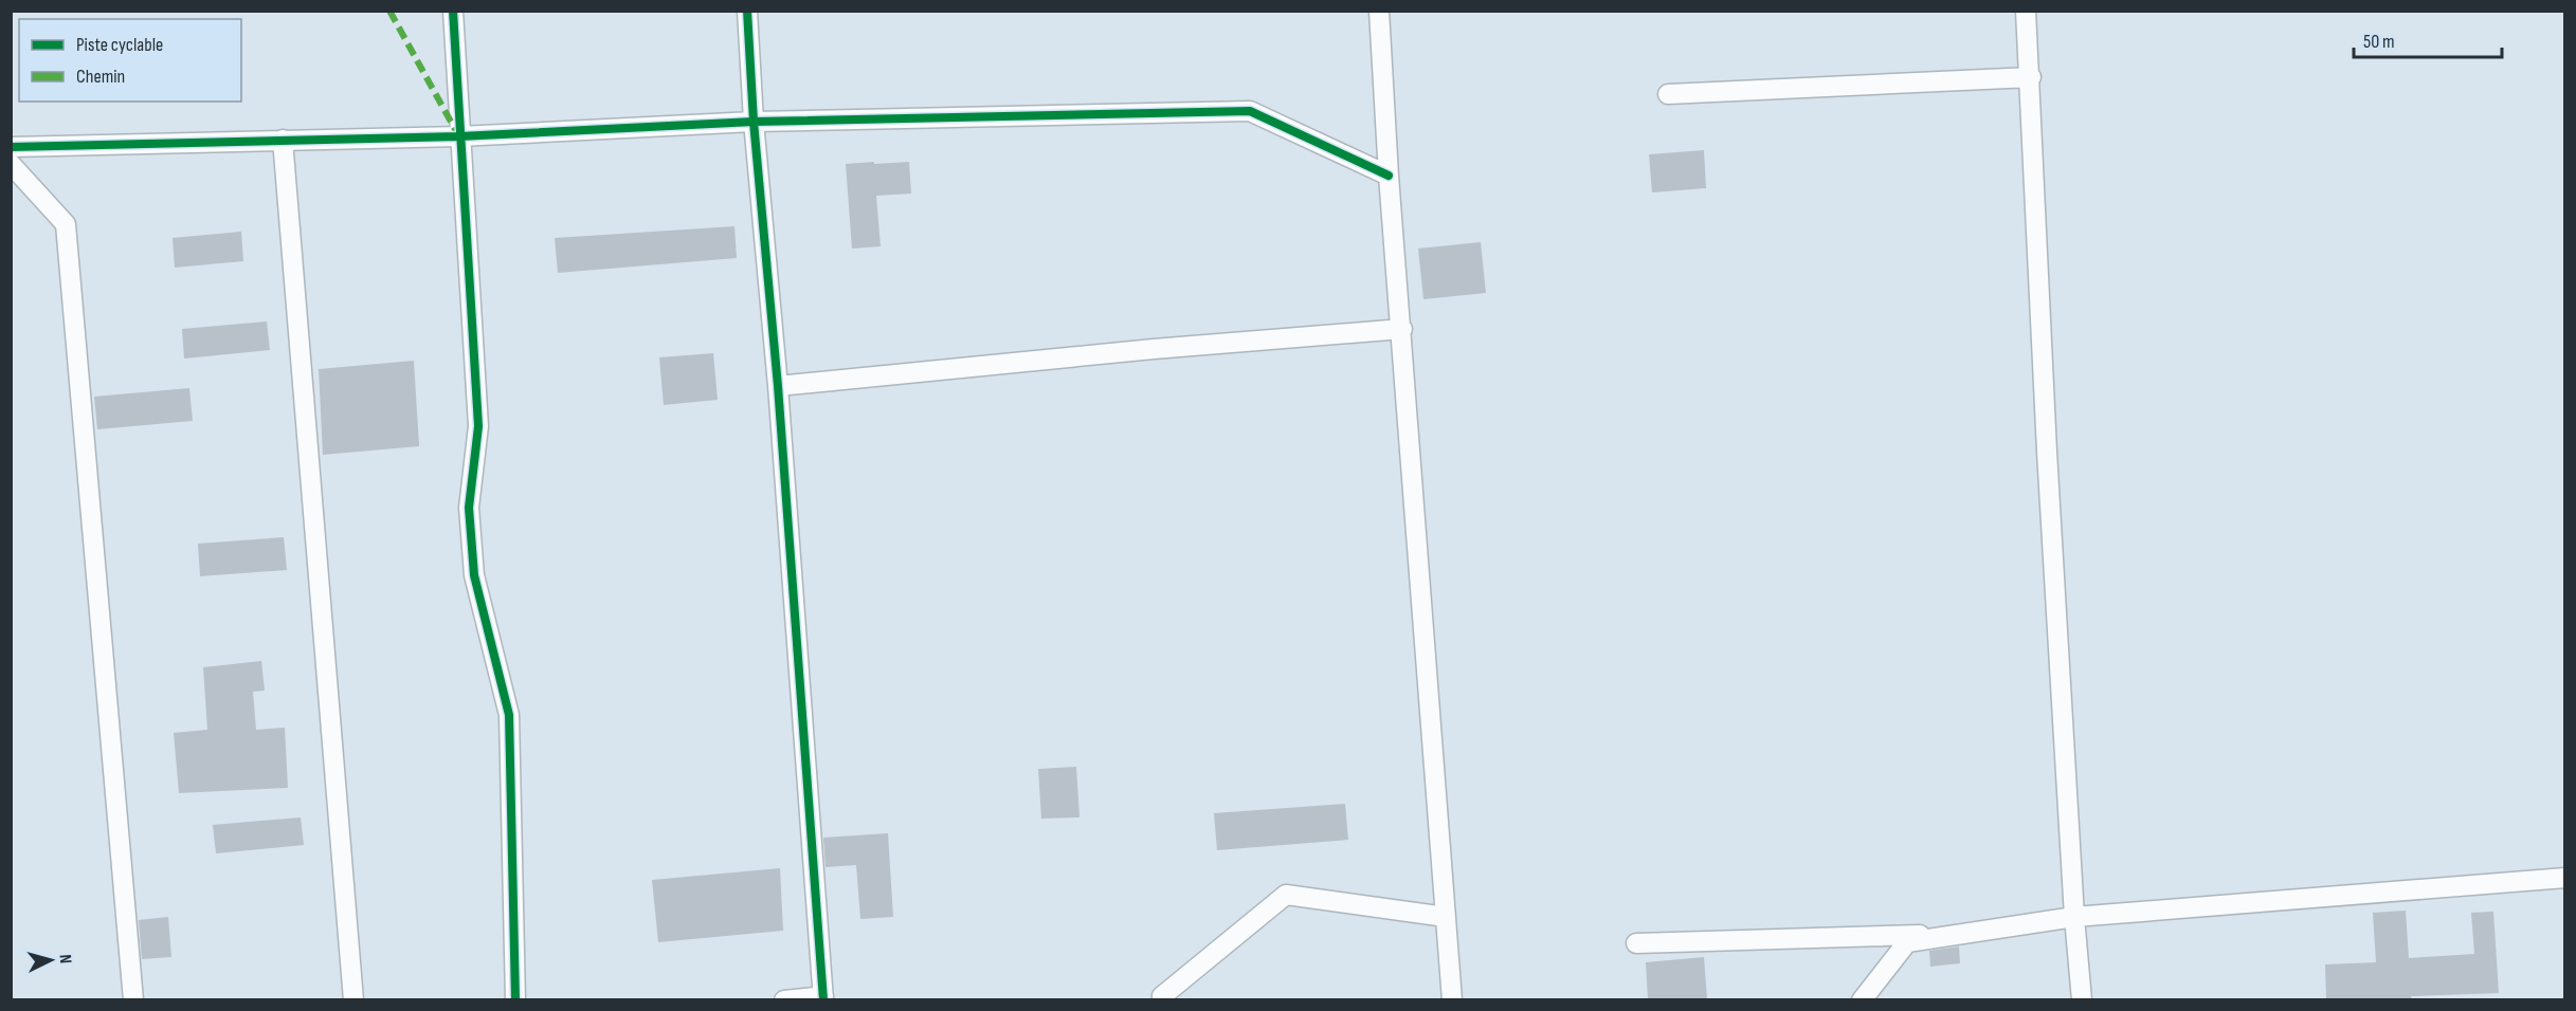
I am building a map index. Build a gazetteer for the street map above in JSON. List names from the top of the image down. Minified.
{"legend":["Piste cyclable","Chemin"],"scale_bar":"50 m","north":"right"}
